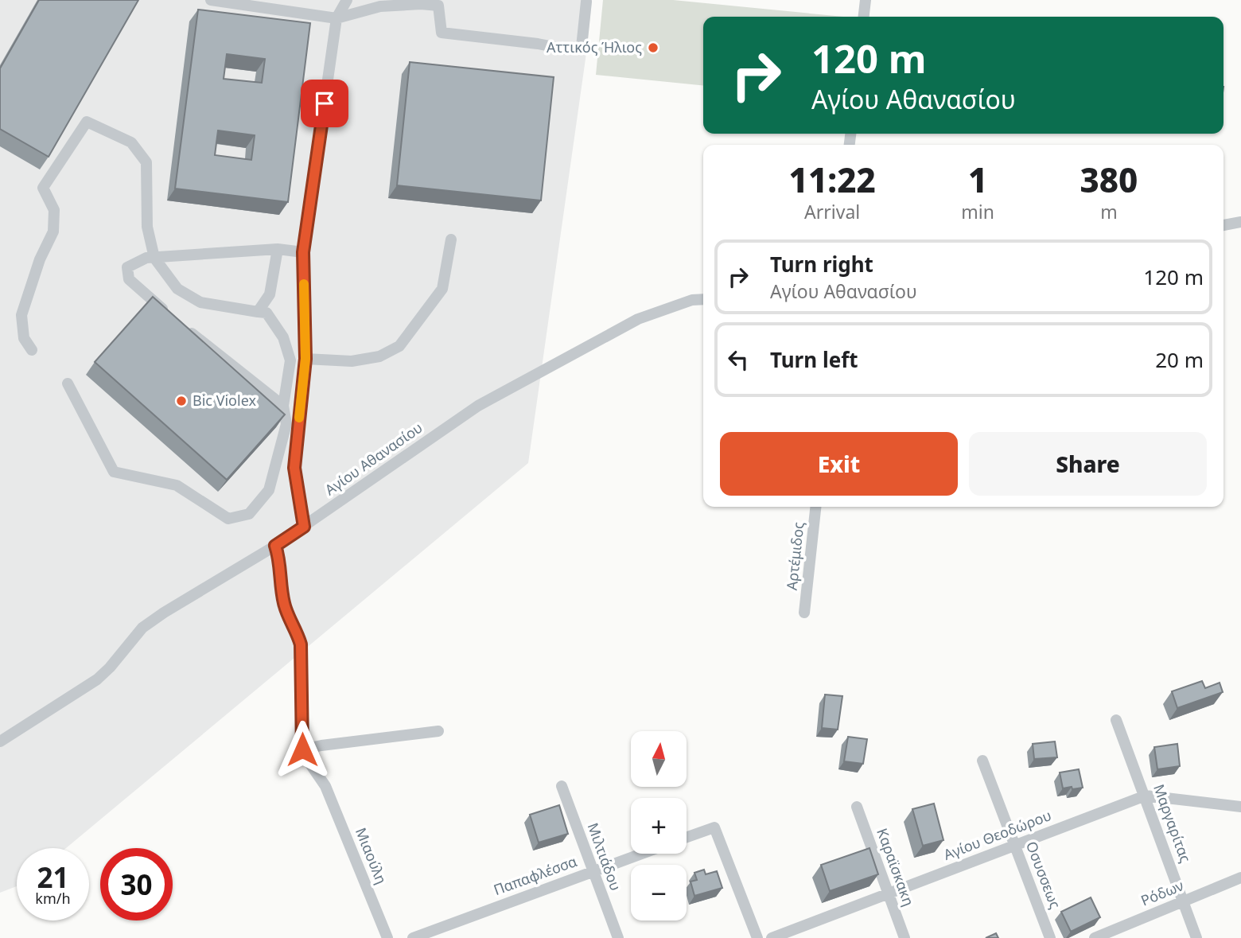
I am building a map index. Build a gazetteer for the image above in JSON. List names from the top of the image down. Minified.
{"streets":{"street":["Αγίου Αθανασίου","Αρτέμιδος","Μαργαρίτας","Αγίου Θεοδώρου","Μιαούλη","Μιλτιάδου","Καραϊσκακη","Οσυσσεως","Παπαφλέσσα","Ρόδων"]},"crossings":[["Μαργαρίτας","Αγίου Θεοδώρου"],["Μαργαρίτας","Ρόδων"],["Αγίου Θεοδώρου","Καραϊσκακη"],["Αγίου Θεοδώρου","Οσυσσεως"],["Μιλτιάδου","Παπαφλέσσα"]],"places":["Αττικός Ήλιος","Bic Violex"],"north":"top","page":{"turn":["120 m","Αγίου Αθανασίου"],"eta":["11:22","Arrival","1","min","380","m"],"list":[{"name":"Turn right","note":"Αγίου Αθανασίου","value":"120 m"},{"name":"Turn left","value":"20 m"}],"buttons":["Exit","Share"],"map_buttons":["+","−"],"speed":"21 km/h","limit":"30"}}
